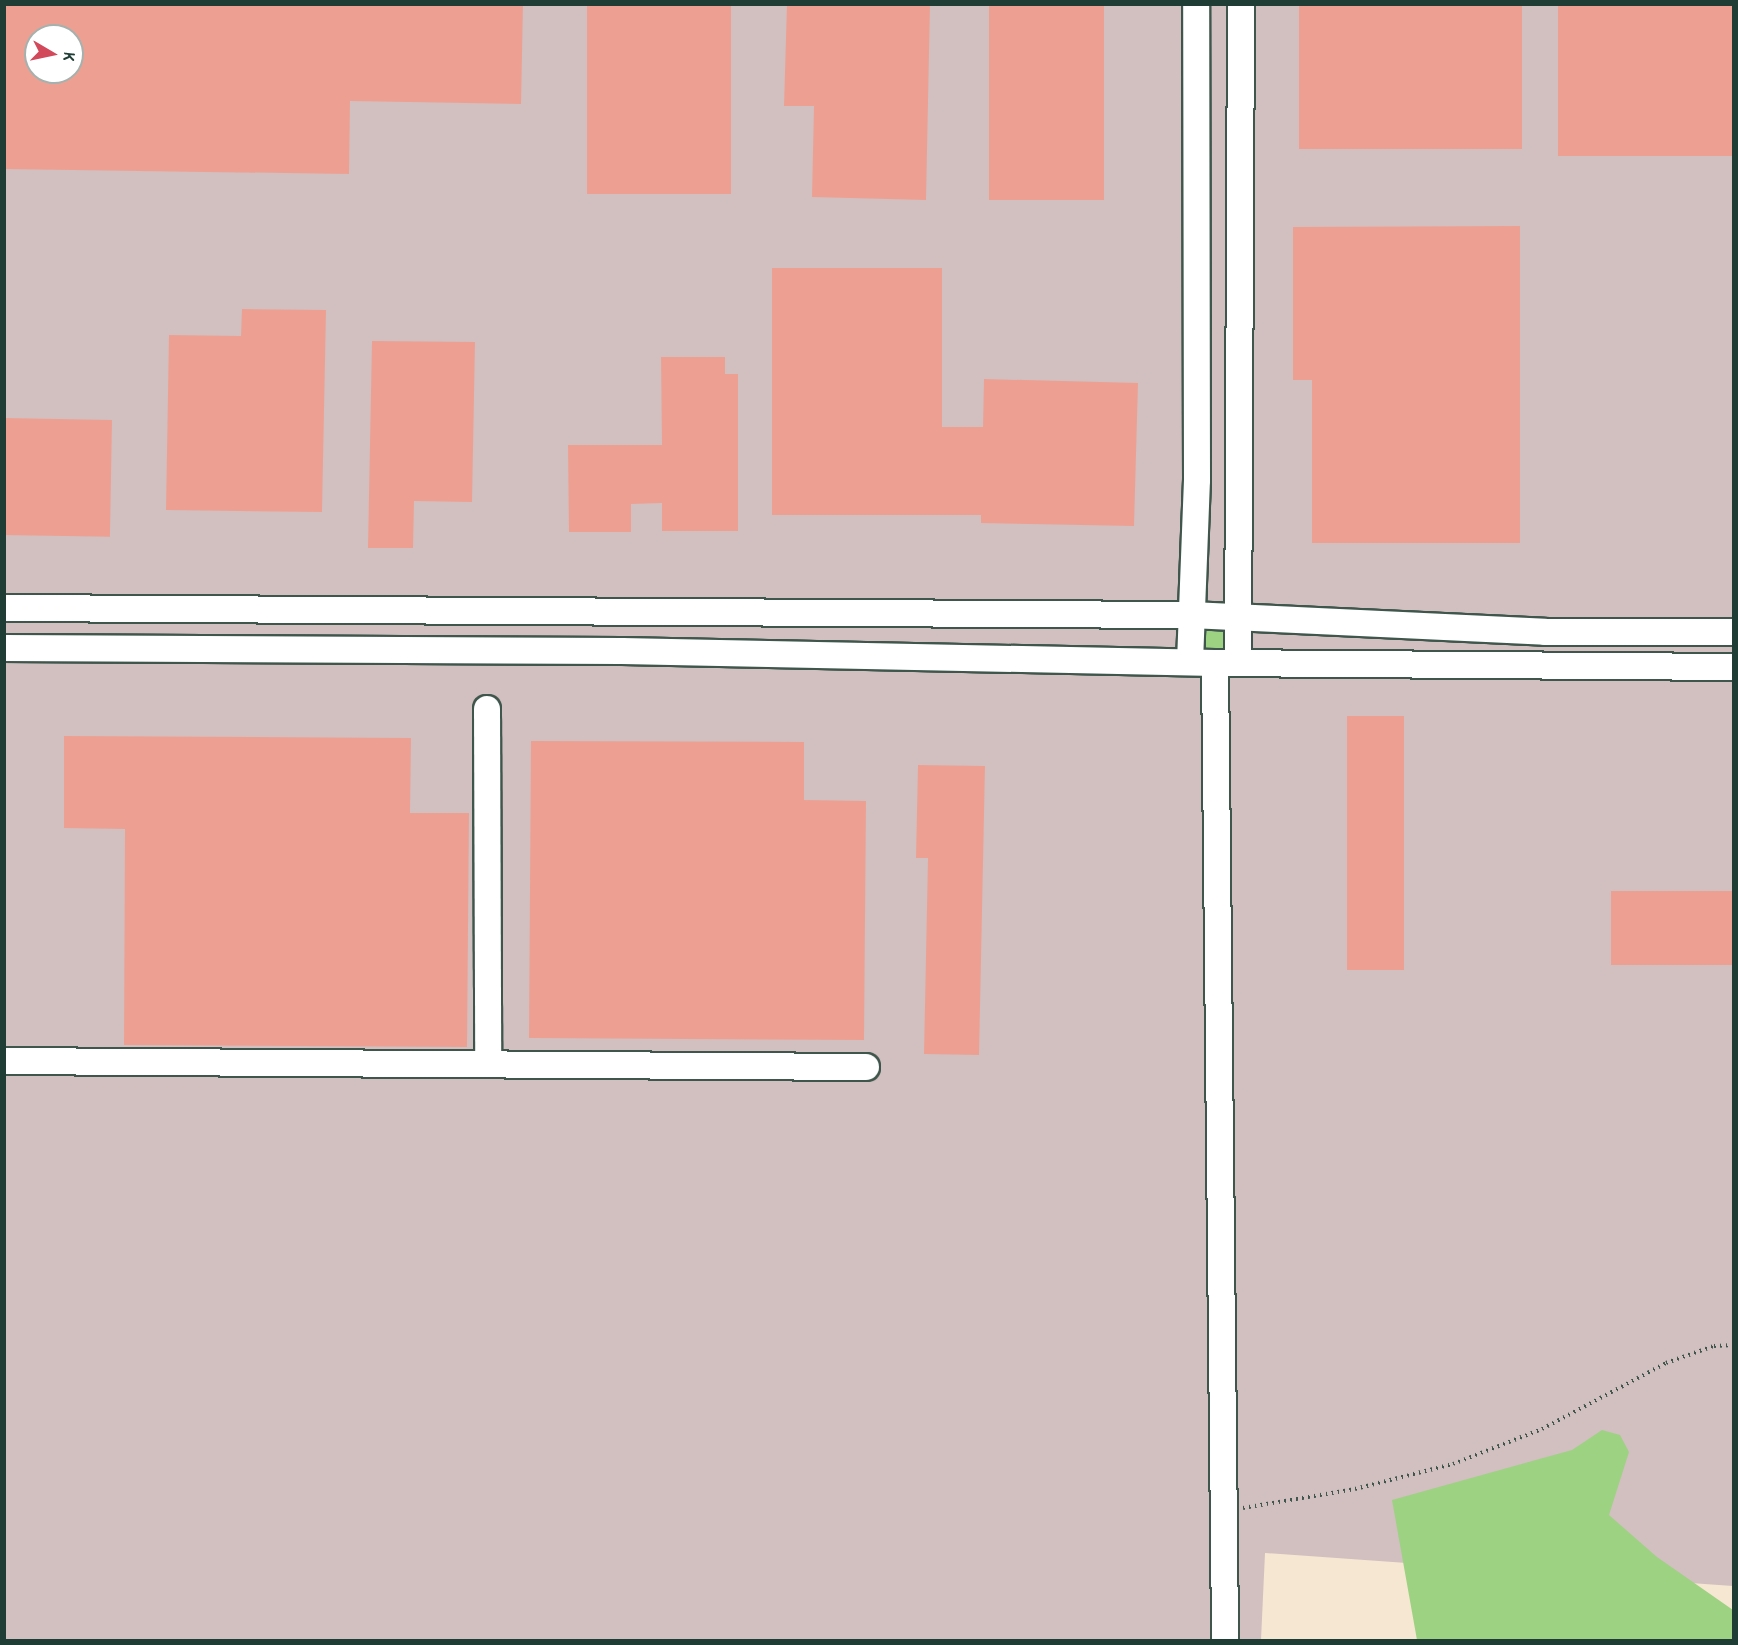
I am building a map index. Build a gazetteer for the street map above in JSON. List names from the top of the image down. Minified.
{"north":"right"}
